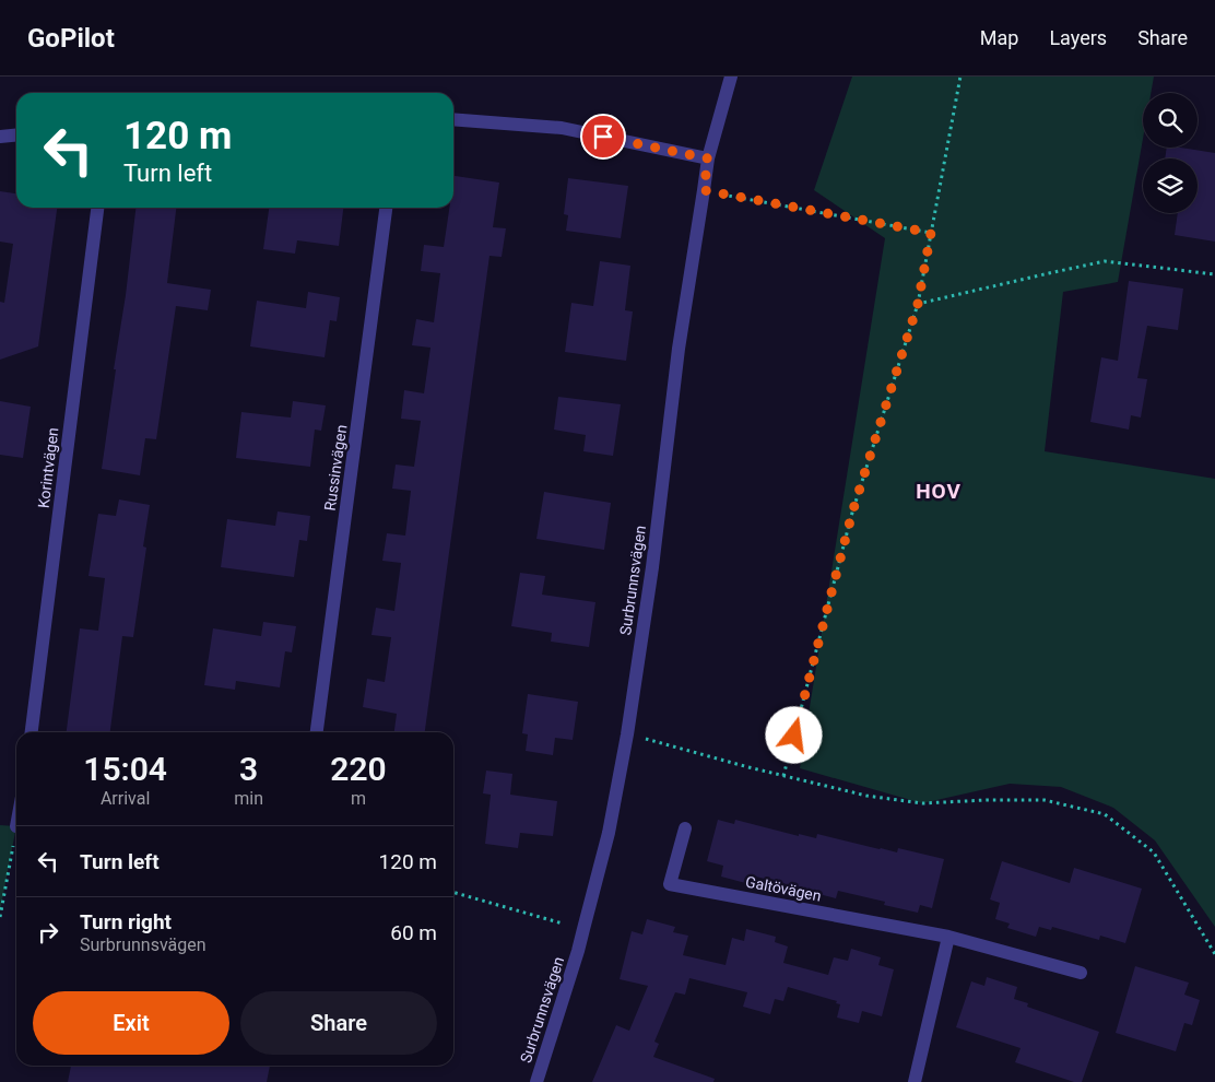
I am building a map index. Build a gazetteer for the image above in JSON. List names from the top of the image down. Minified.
{"streets":{"street":["Korintvägen","Russinvägen","Surbrunnsvägen","Galtövägen"]},"districts":["HOV"],"page":{"header":"GoPilot","nav":["Map","Layers","Share"],"turn":["120 m","Turn left"],"eta":["15:04","Arrival","3","min","220","m"],"list":[{"name":"Turn left","value":"120 m"},{"name":"Turn right","note":"Surbrunnsvägen","value":"60 m"}],"buttons":["Exit","Share"]}}
